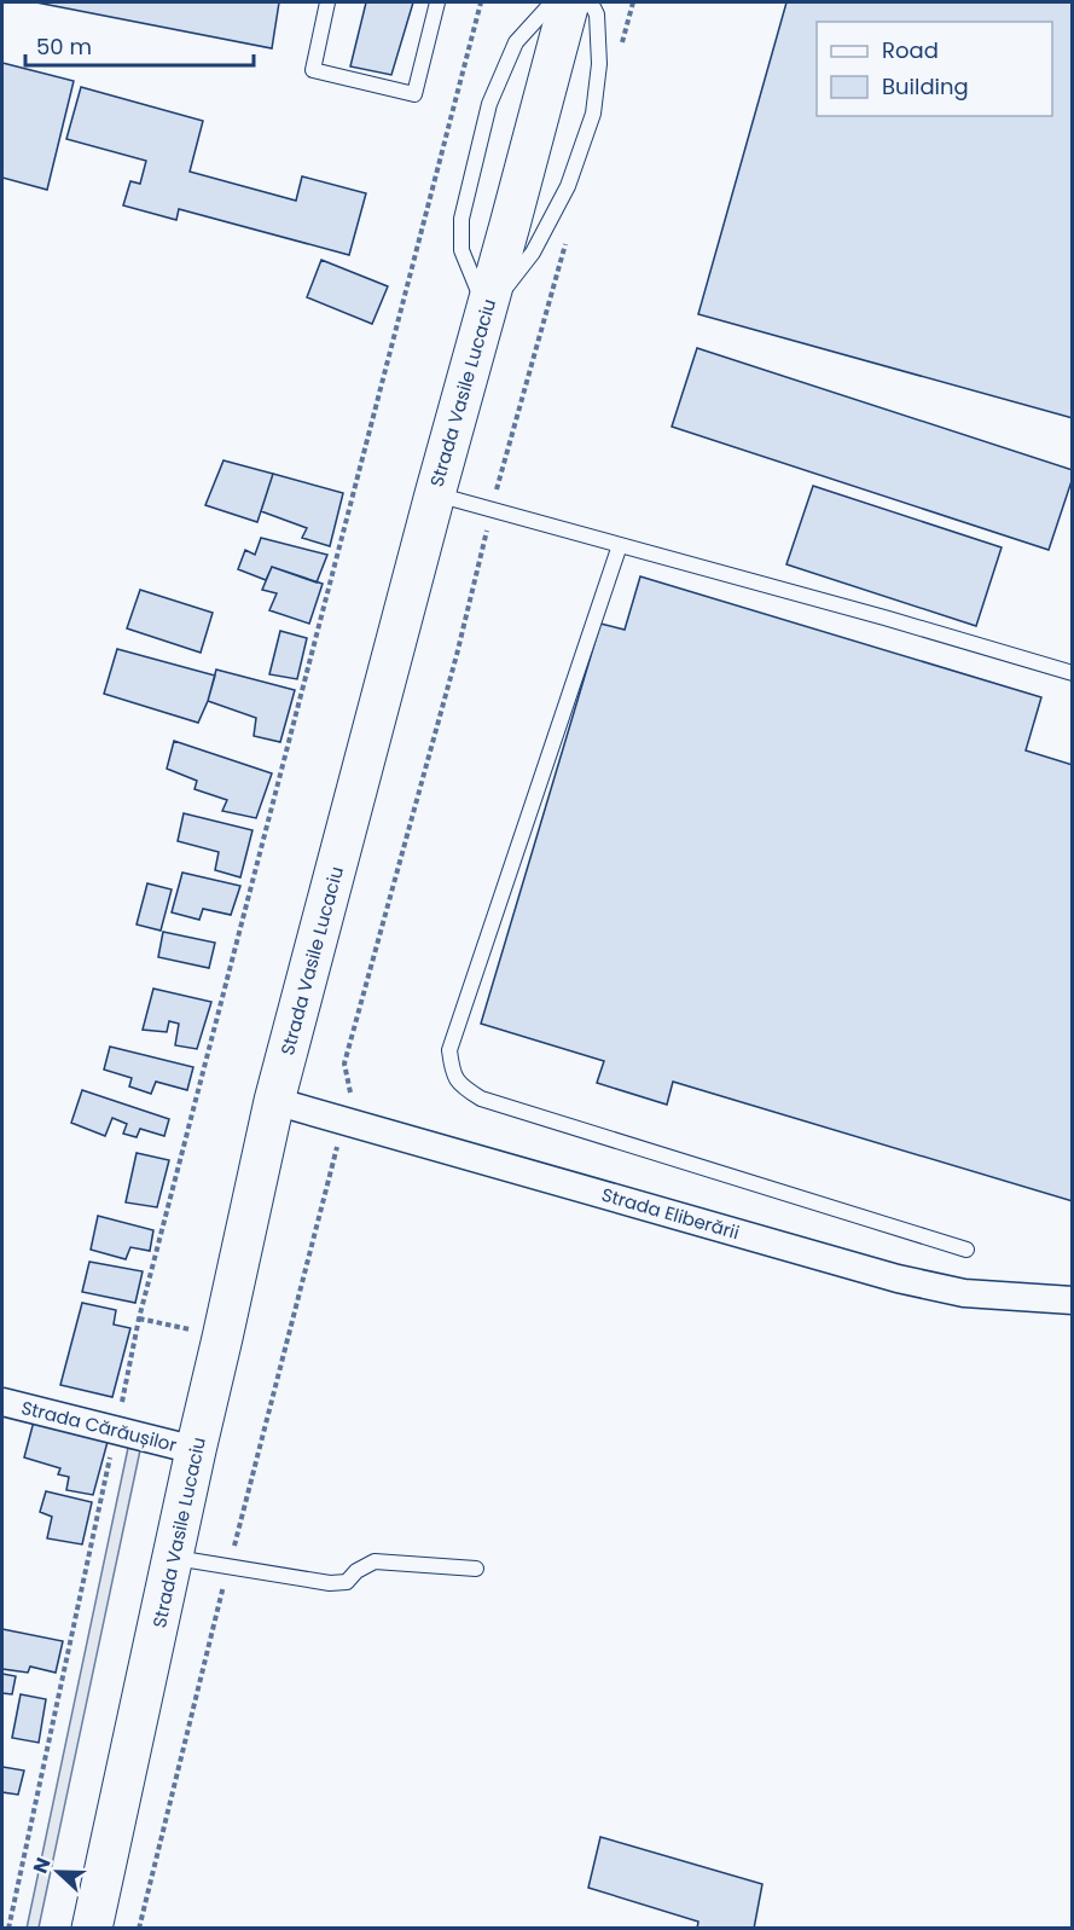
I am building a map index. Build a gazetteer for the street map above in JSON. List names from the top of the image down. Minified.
{"streets":{"main road":["Strada Vasile Lucaciu"],"street":["Strada Eliberării","Strada Cărăușilor"]},"crossings":[["Strada Vasile Lucaciu","Strada Eliberării"],["Strada Vasile Lucaciu","Strada Cărăușilor"]],"legend":["Road","Building"],"scale_bar":"50 m","north":"left"}
